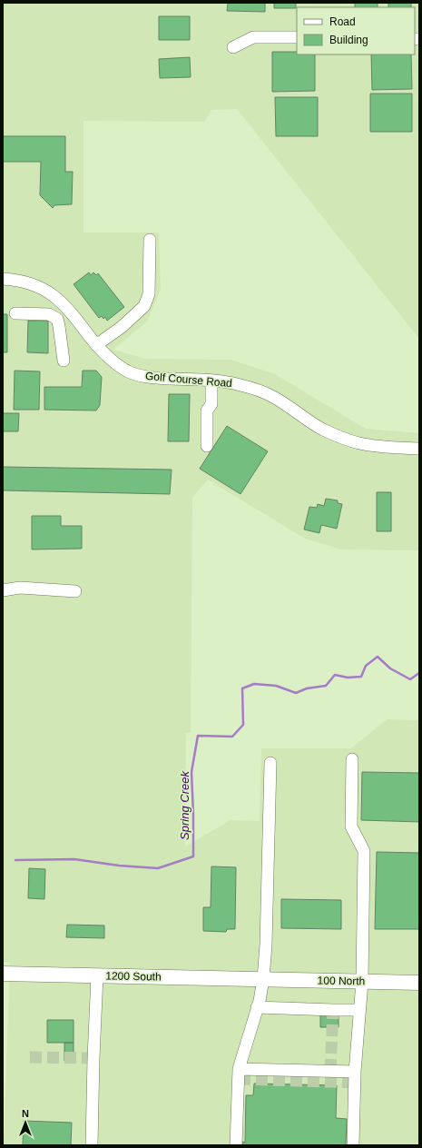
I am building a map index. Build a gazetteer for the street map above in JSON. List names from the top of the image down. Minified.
{"streets":{"main road":["1200 South","100 North"],"street":["Golf Course Road"]},"crossings":[["1200 South","100 North"]],"water":["Spring Creek"],"legend":["Road","Building"],"north":"top"}
